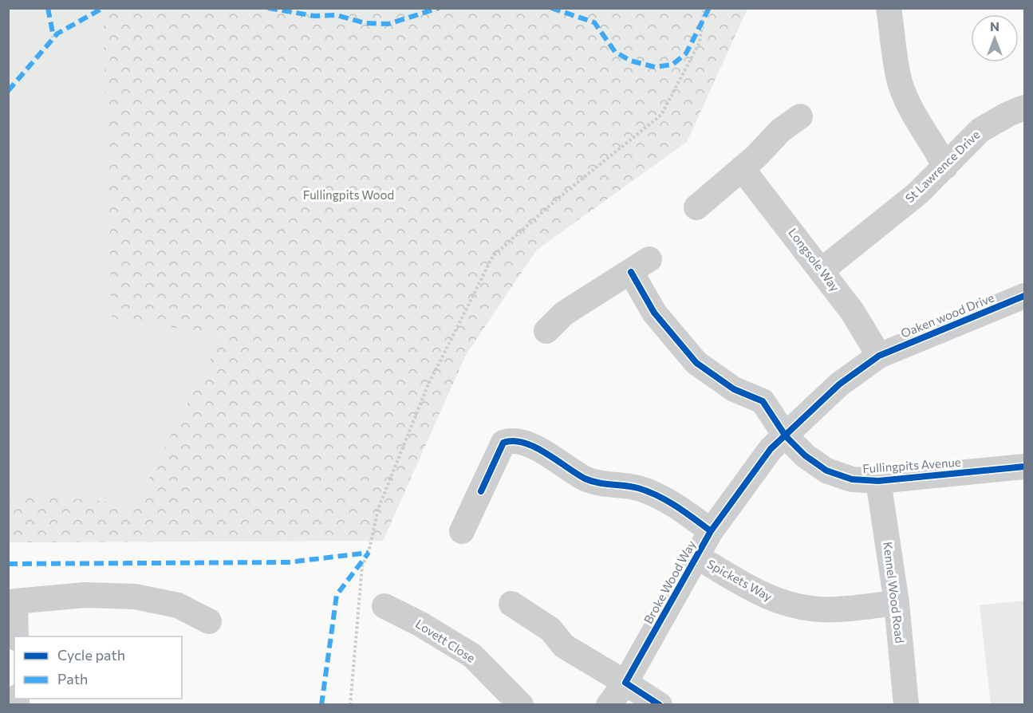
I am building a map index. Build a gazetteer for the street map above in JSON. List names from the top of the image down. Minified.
{"streets":{"street":["St Lawrence Drive","Longsole Way","Oaken wood Drive","Fullingpits Avenue","Spickets Way","Broke Wood Way","Kennel Wood Road","Lovett Close"]},"crossings":[["St Lawrence Drive","Longsole Way"],["Longsole Way","Oaken wood Drive"],["Fullingpits Avenue","Broke Wood Way"],["Fullingpits Avenue","Kennel Wood Road"],["Spickets Way","Broke Wood Way"],["Spickets Way","Kennel Wood Road"]],"parks":["Fullingpits Wood"],"legend":["Cycle path","Path"],"north":"top"}
